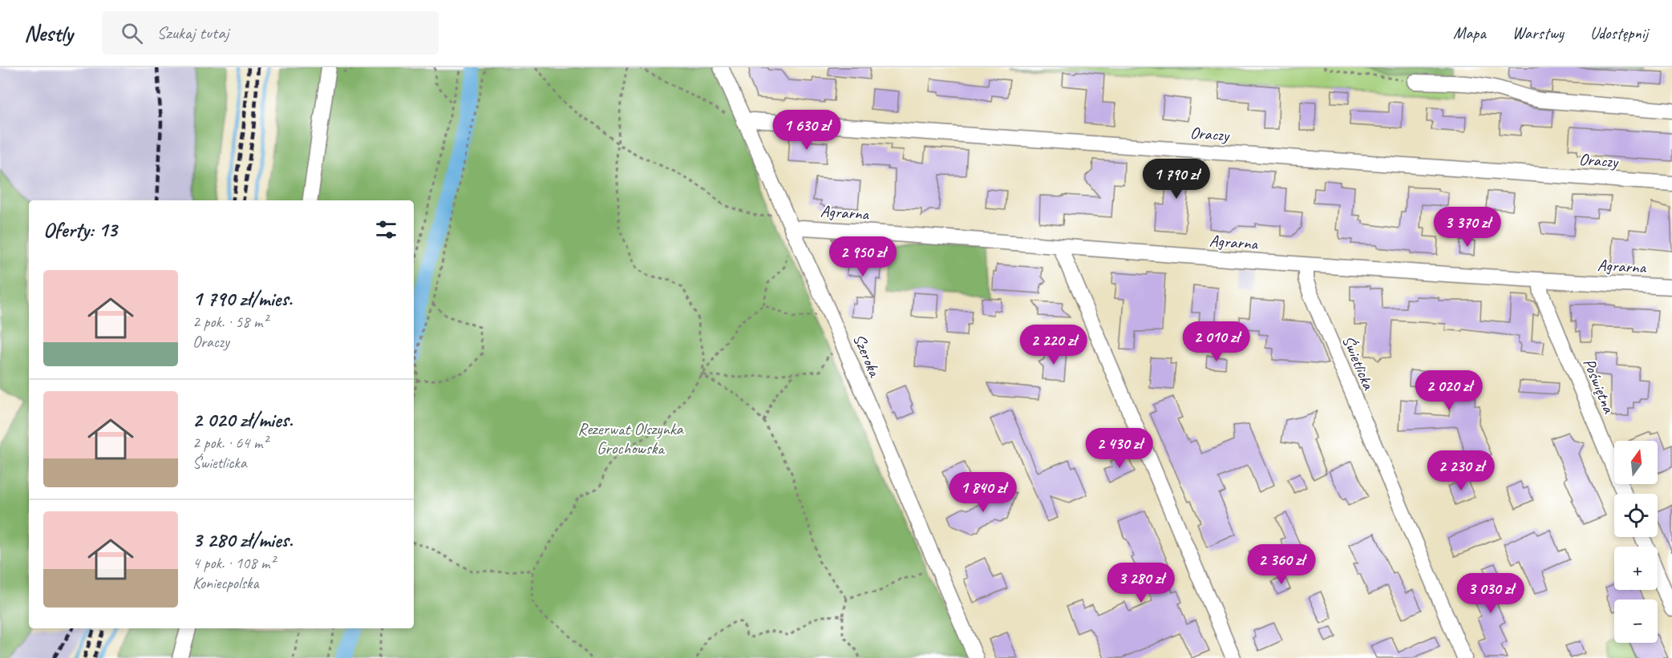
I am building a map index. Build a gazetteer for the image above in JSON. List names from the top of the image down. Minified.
{"streets":{"street":["Oraczy","Agrarna","Szeroka","Świetlicka","Poświętna"]},"crossings":[["Oraczy","Szeroka"],["Agrarna","Szeroka"],["Agrarna","Świetlicka"],["Agrarna","Poświętna"]],"parks":["Rezerwat Olszynka Grochowska"],"north":"top","page":{"header":"Nestly","search":"Szukaj tutaj","nav":["Mapa","Warstwy","Udostępnij"],"price":["1 630 zł","1 790 zł","3 370 zł","2 950 zł","2 010 zł","2 220 zł","2 020 zł","2 430 zł","2 230 zł","1 840 zł","2 360 zł","3 280 zł","3 030 zł"],"heading":"Oferty: 13","list":[{"name":"1 790 zł/mies.","note":"2 pok. · 58 m² · Oraczy"},{"name":"2 020 zł/mies.","note":"2 pok. · 64 m² · Świetlicka"},{"name":"3 280 zł/mies.","note":"4 pok. · 108 m² · Koniecpolska"}],"map_buttons":["+","−"]}}
